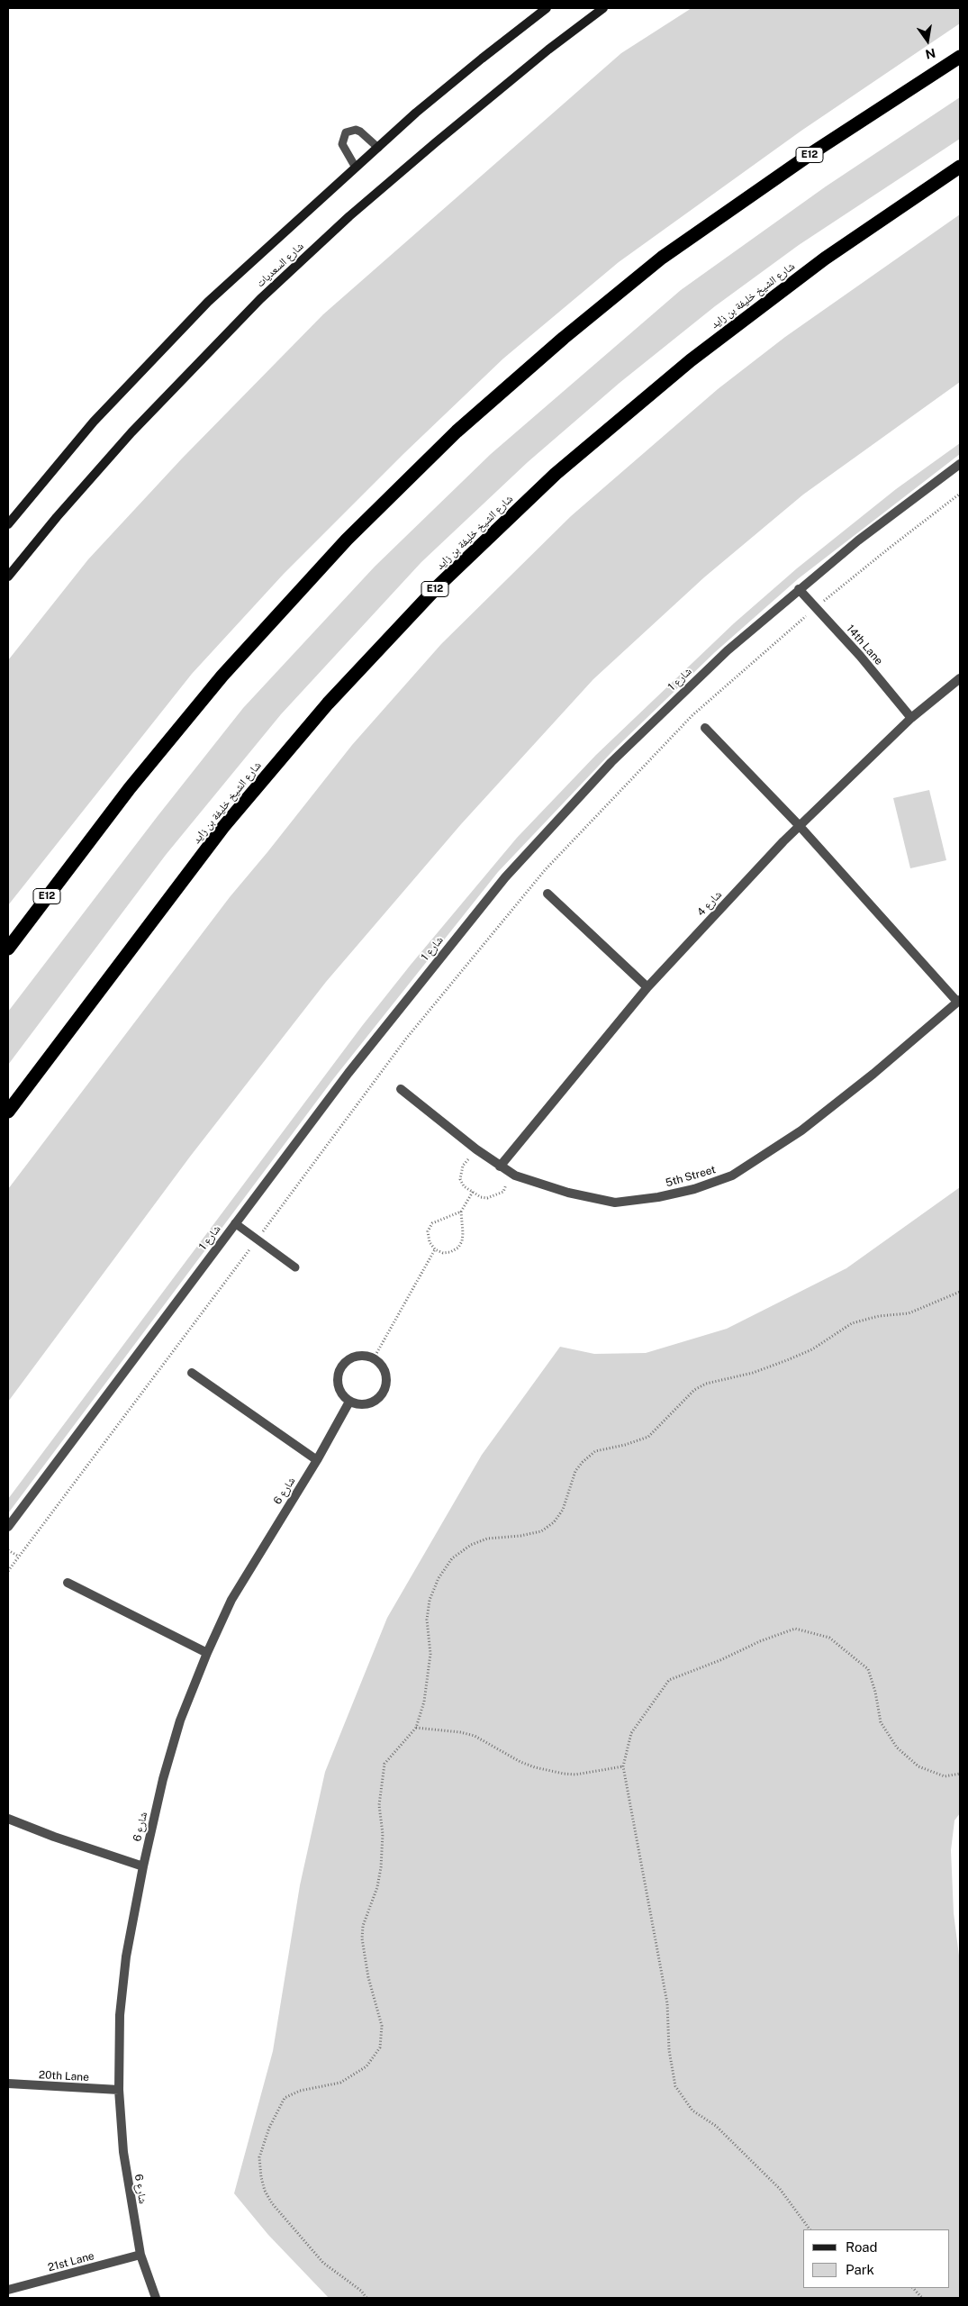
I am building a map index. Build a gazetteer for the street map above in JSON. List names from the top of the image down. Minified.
{"streets":{"highway":["E12","شارع الشيخ خليفة بن زايد"],"street":["شارع السعديات","14th Lane","شارع 1","شارع 4","5th Street","شارع 6","20th Lane","21st Lane"]},"crossings":[["14th Lane","شارع 1"],["14th Lane","شارع 4"],["شارع 4","5th Street"],["شارع 6","20th Lane"],["شارع 6","21st Lane"]],"legend":["Road","Park"],"north":"bottom"}
